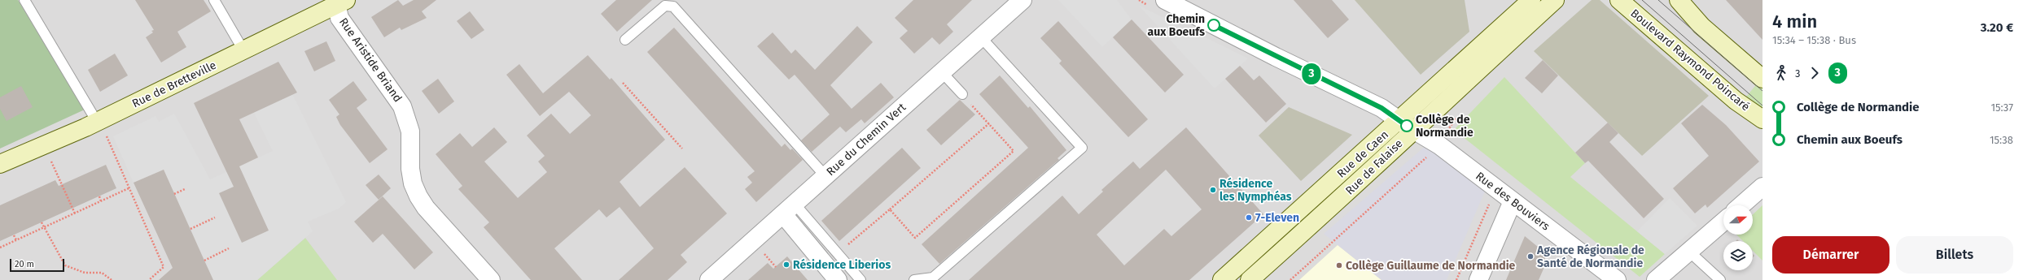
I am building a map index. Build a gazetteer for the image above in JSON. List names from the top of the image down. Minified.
{"streets":{"main road":["Boulevard Raymond Poincaré","Rue de Bretteville","Rue de Caen","Rue de Falaise"],"street":["Rue Aristide Briand","Rue du Chemin Vert","Rue des Bouviers"]},"crossings":[["Rue Aristide Briand","Rue de Bretteville"],["Rue de Caen","Rue de Falaise"],["Rue de Caen","Rue des Bouviers"],["Rue de Falaise","Rue des Bouviers"]],"places":["Chemin aux Boeufs","Collège de Normandie","Résidence les Nymphéas","7-Eleven","Agence Régionale de Santé de Normandie","Résidence Liberios","Collège Guillaume de Normandie"],"lines":["bus line 3"],"scale_bar":"20 m","north":"right","page":{"on_map":"3","heading":["4 min","15:34 – 15:38 · Bus","3.20 €"],"legs":["3","3"],"list":[{"name":"Collège de Normandie","value":"15:37"},{"name":"Chemin aux Boeufs","value":"15:38"}],"buttons":["Démarrer","Billets"],"scale":"20 m"}}
